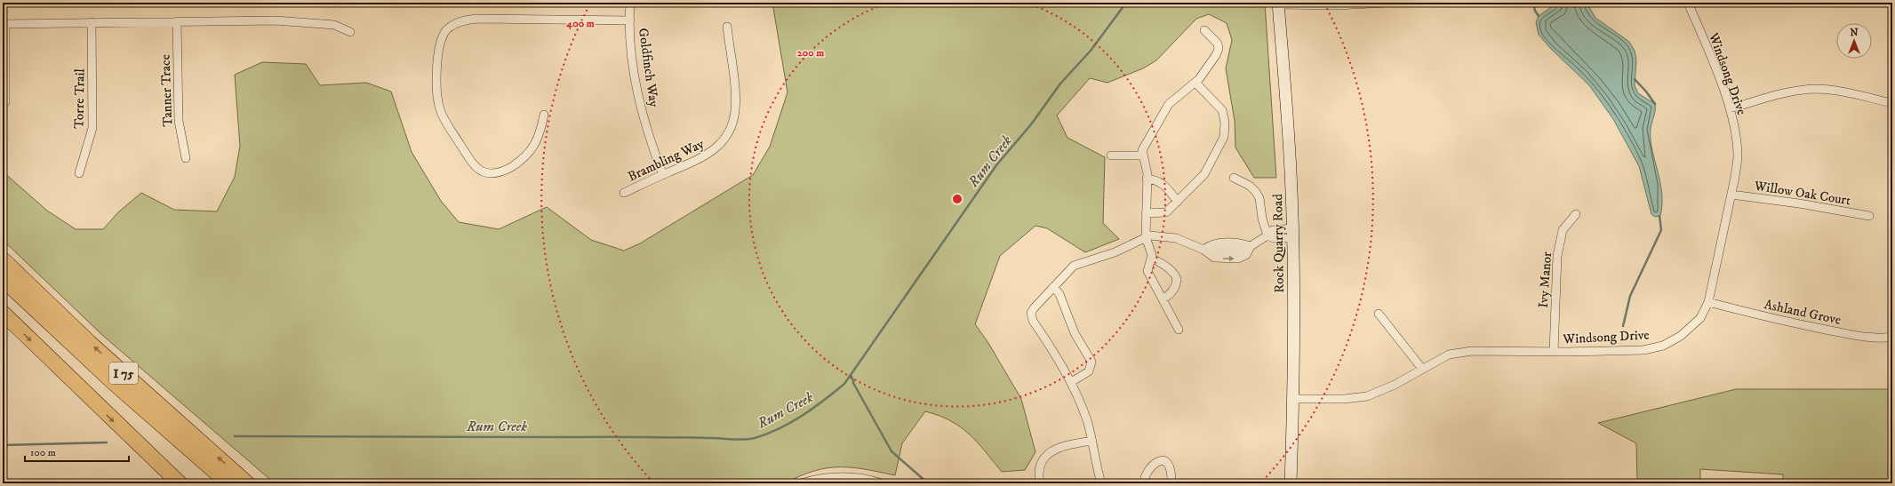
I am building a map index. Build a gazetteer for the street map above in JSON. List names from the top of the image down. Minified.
{"streets":{"highway":["I 75"],"street":["Goldfinch Way","Windsong Drive","Tanner Trace","Torre Trail","Brambling Way","Willow Oak Court","Rock Quarry Road","Ivy Manor","Ashland Grove"]},"crossings":[["Goldfinch Way","Brambling Way"],["Windsong Drive","Willow Oak Court"],["Windsong Drive","Rock Quarry Road"],["Windsong Drive","Ivy Manor"],["Windsong Drive","Ashland Grove"]],"water":["Rum Creek"],"scale_bar":"100 m","north":"top","rings":["400 m","200 m"]}
